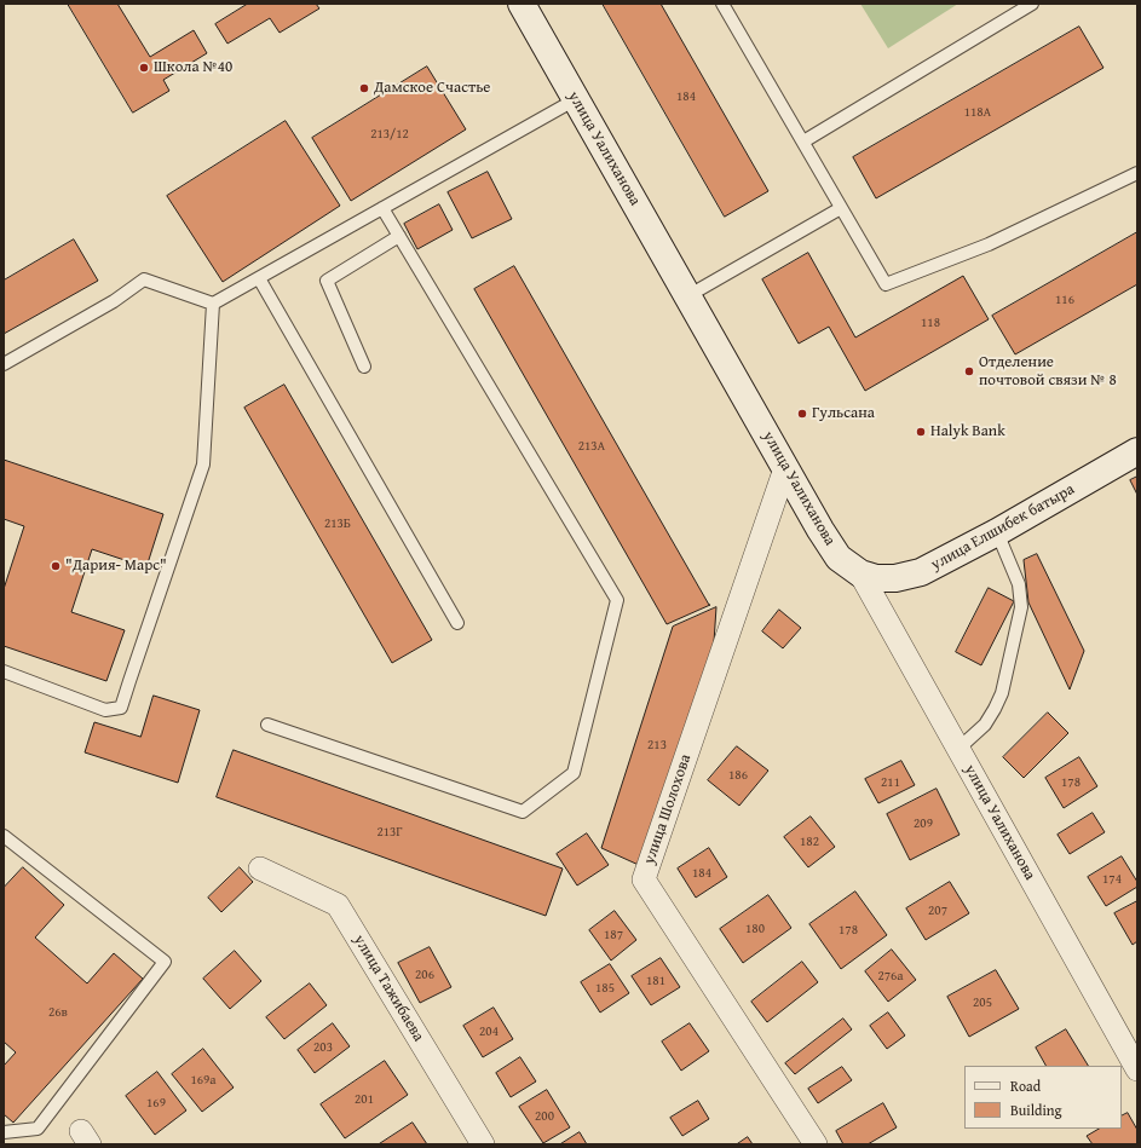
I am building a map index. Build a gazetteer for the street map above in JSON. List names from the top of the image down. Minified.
{"streets":{"main road":["улица Уалиханова","улица Елшибек батыра"],"street":["улица Шолохова","улица Тажибаева"]},"crossings":[["улица Уалиханова","улица Елшибек батыра"],["улица Уалиханова","улица Шолохова"]],"places":["Школа №40","Дамское Счастье","Отделение почтовой связи № 8","Гульсана","Halyk Bank","\"Дария- Марс\""],"house_numbers":["184","118А","213/12","116","118","213А","213Б","213","186","211","178","209","213Г","182","184","174","207","180","178","187","206","276а","181","185","205","26в","204","203","169а","201","169","200"],"legend":["Road","Building"]}
